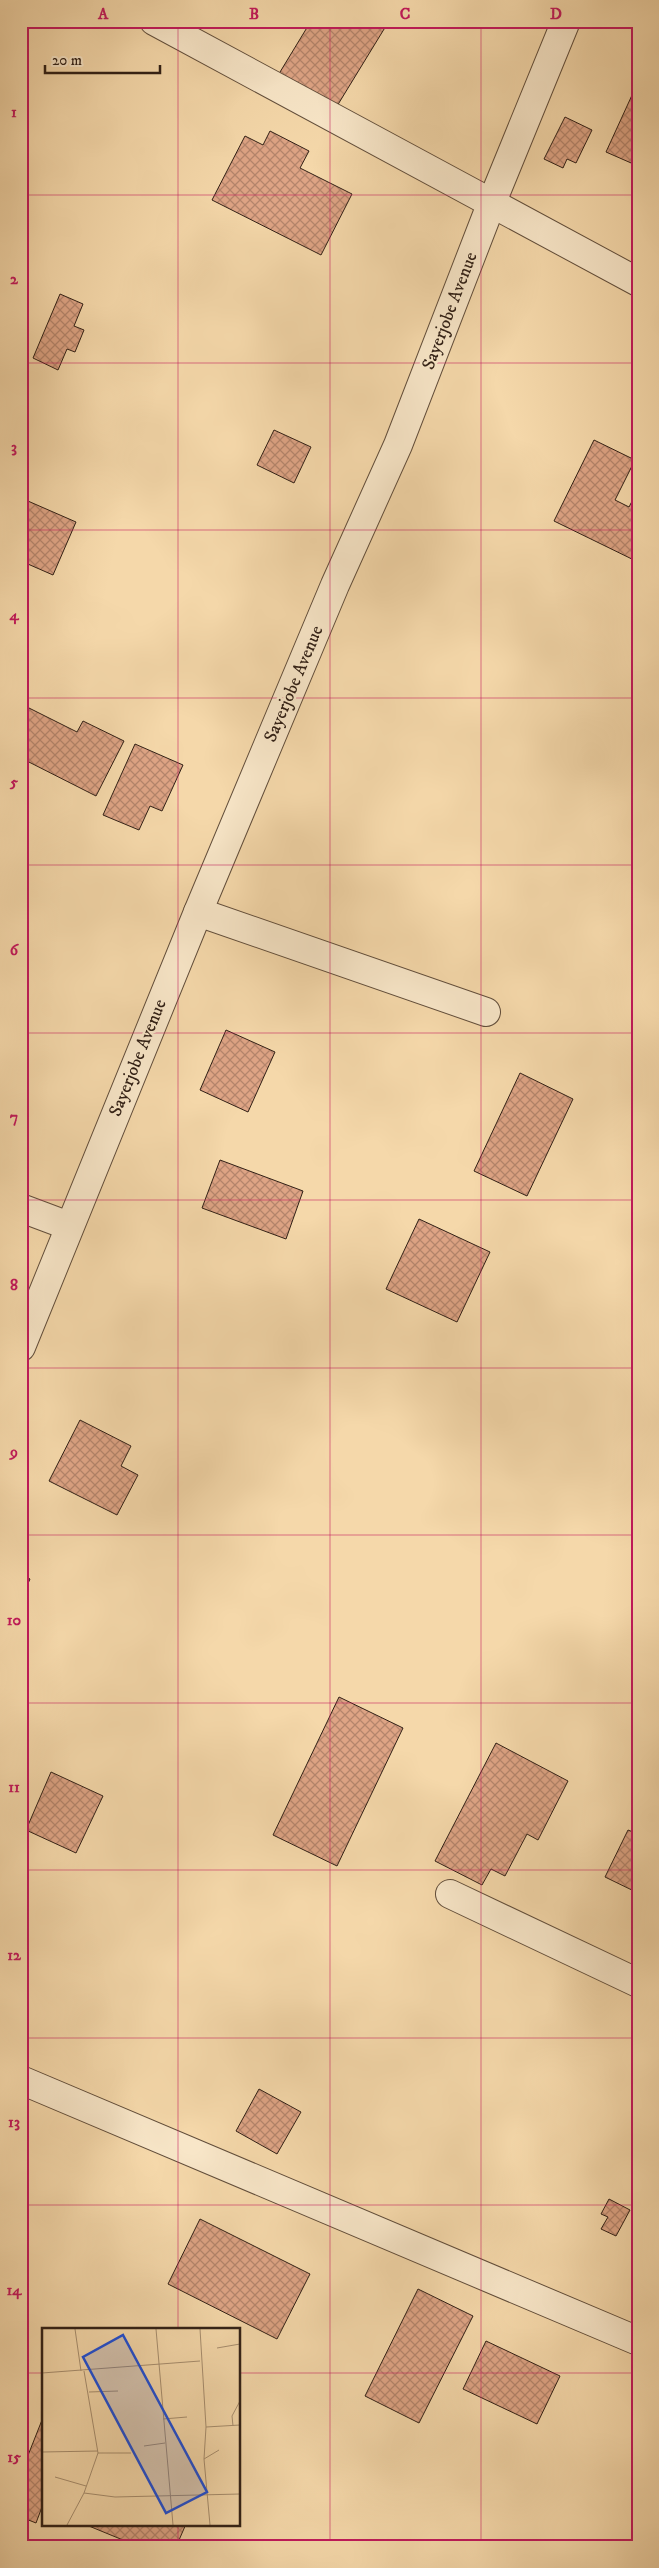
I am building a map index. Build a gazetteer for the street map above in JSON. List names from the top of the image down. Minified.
{"streets":{"street":["Sayerjobe Avenue"]},"scale_bar":"20 m","grid":{"columns":["A","B","C","D"],"rows":["1","2","3","4","5","6","7","8","9","10","11","12","13","14","15"]}}
